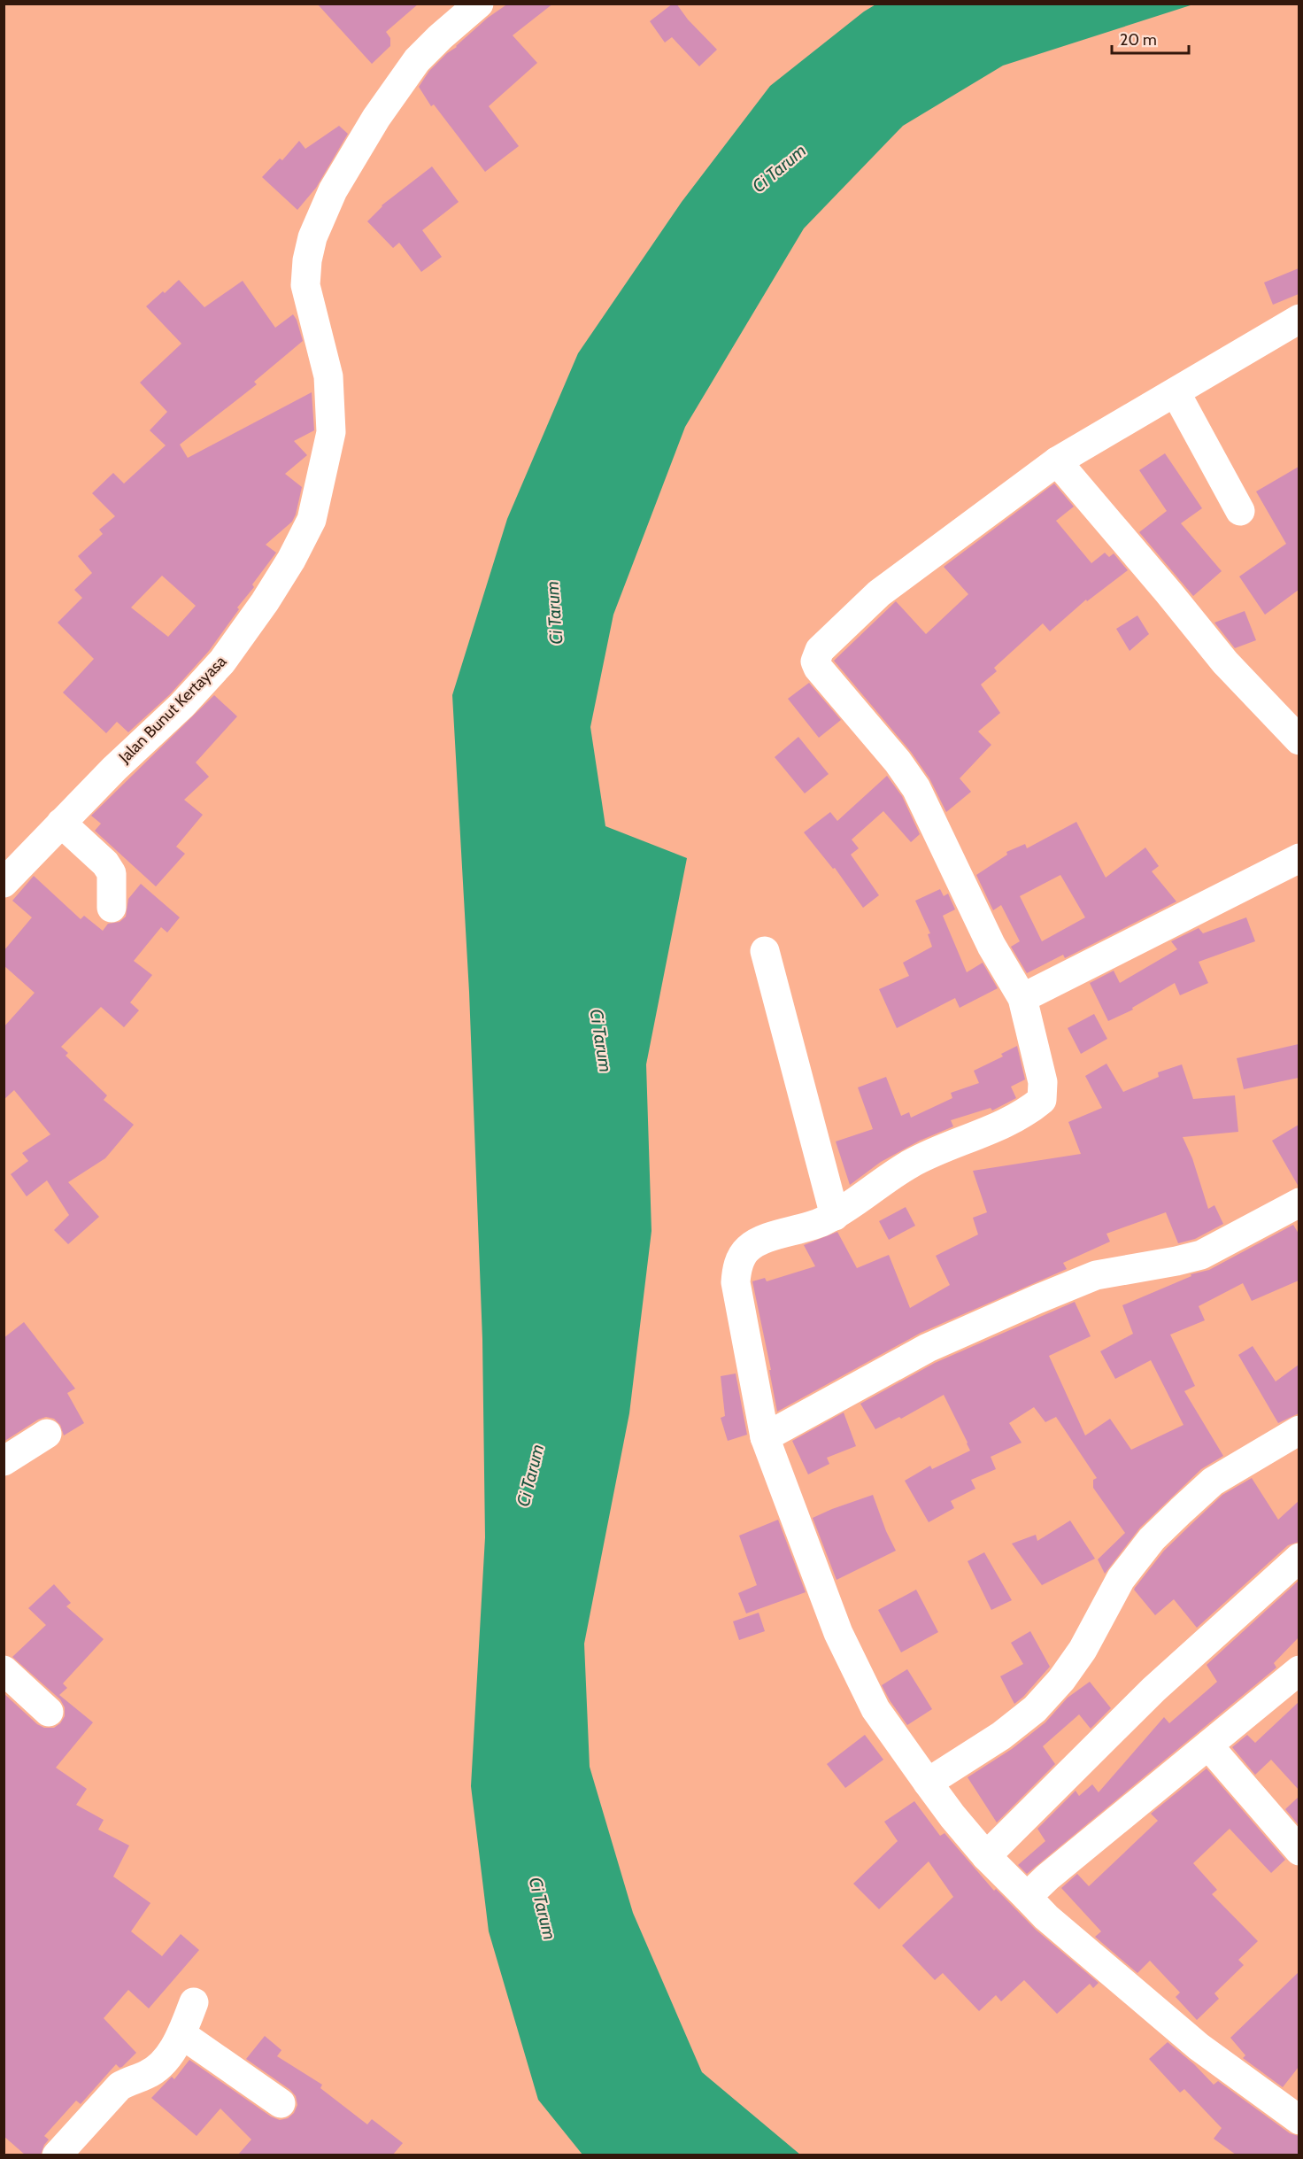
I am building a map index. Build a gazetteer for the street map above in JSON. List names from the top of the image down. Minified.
{"streets":{"street":["Jalan Bunut Kertayasa"]},"water":["Ci Tarum"],"scale_bar":"20 m"}
